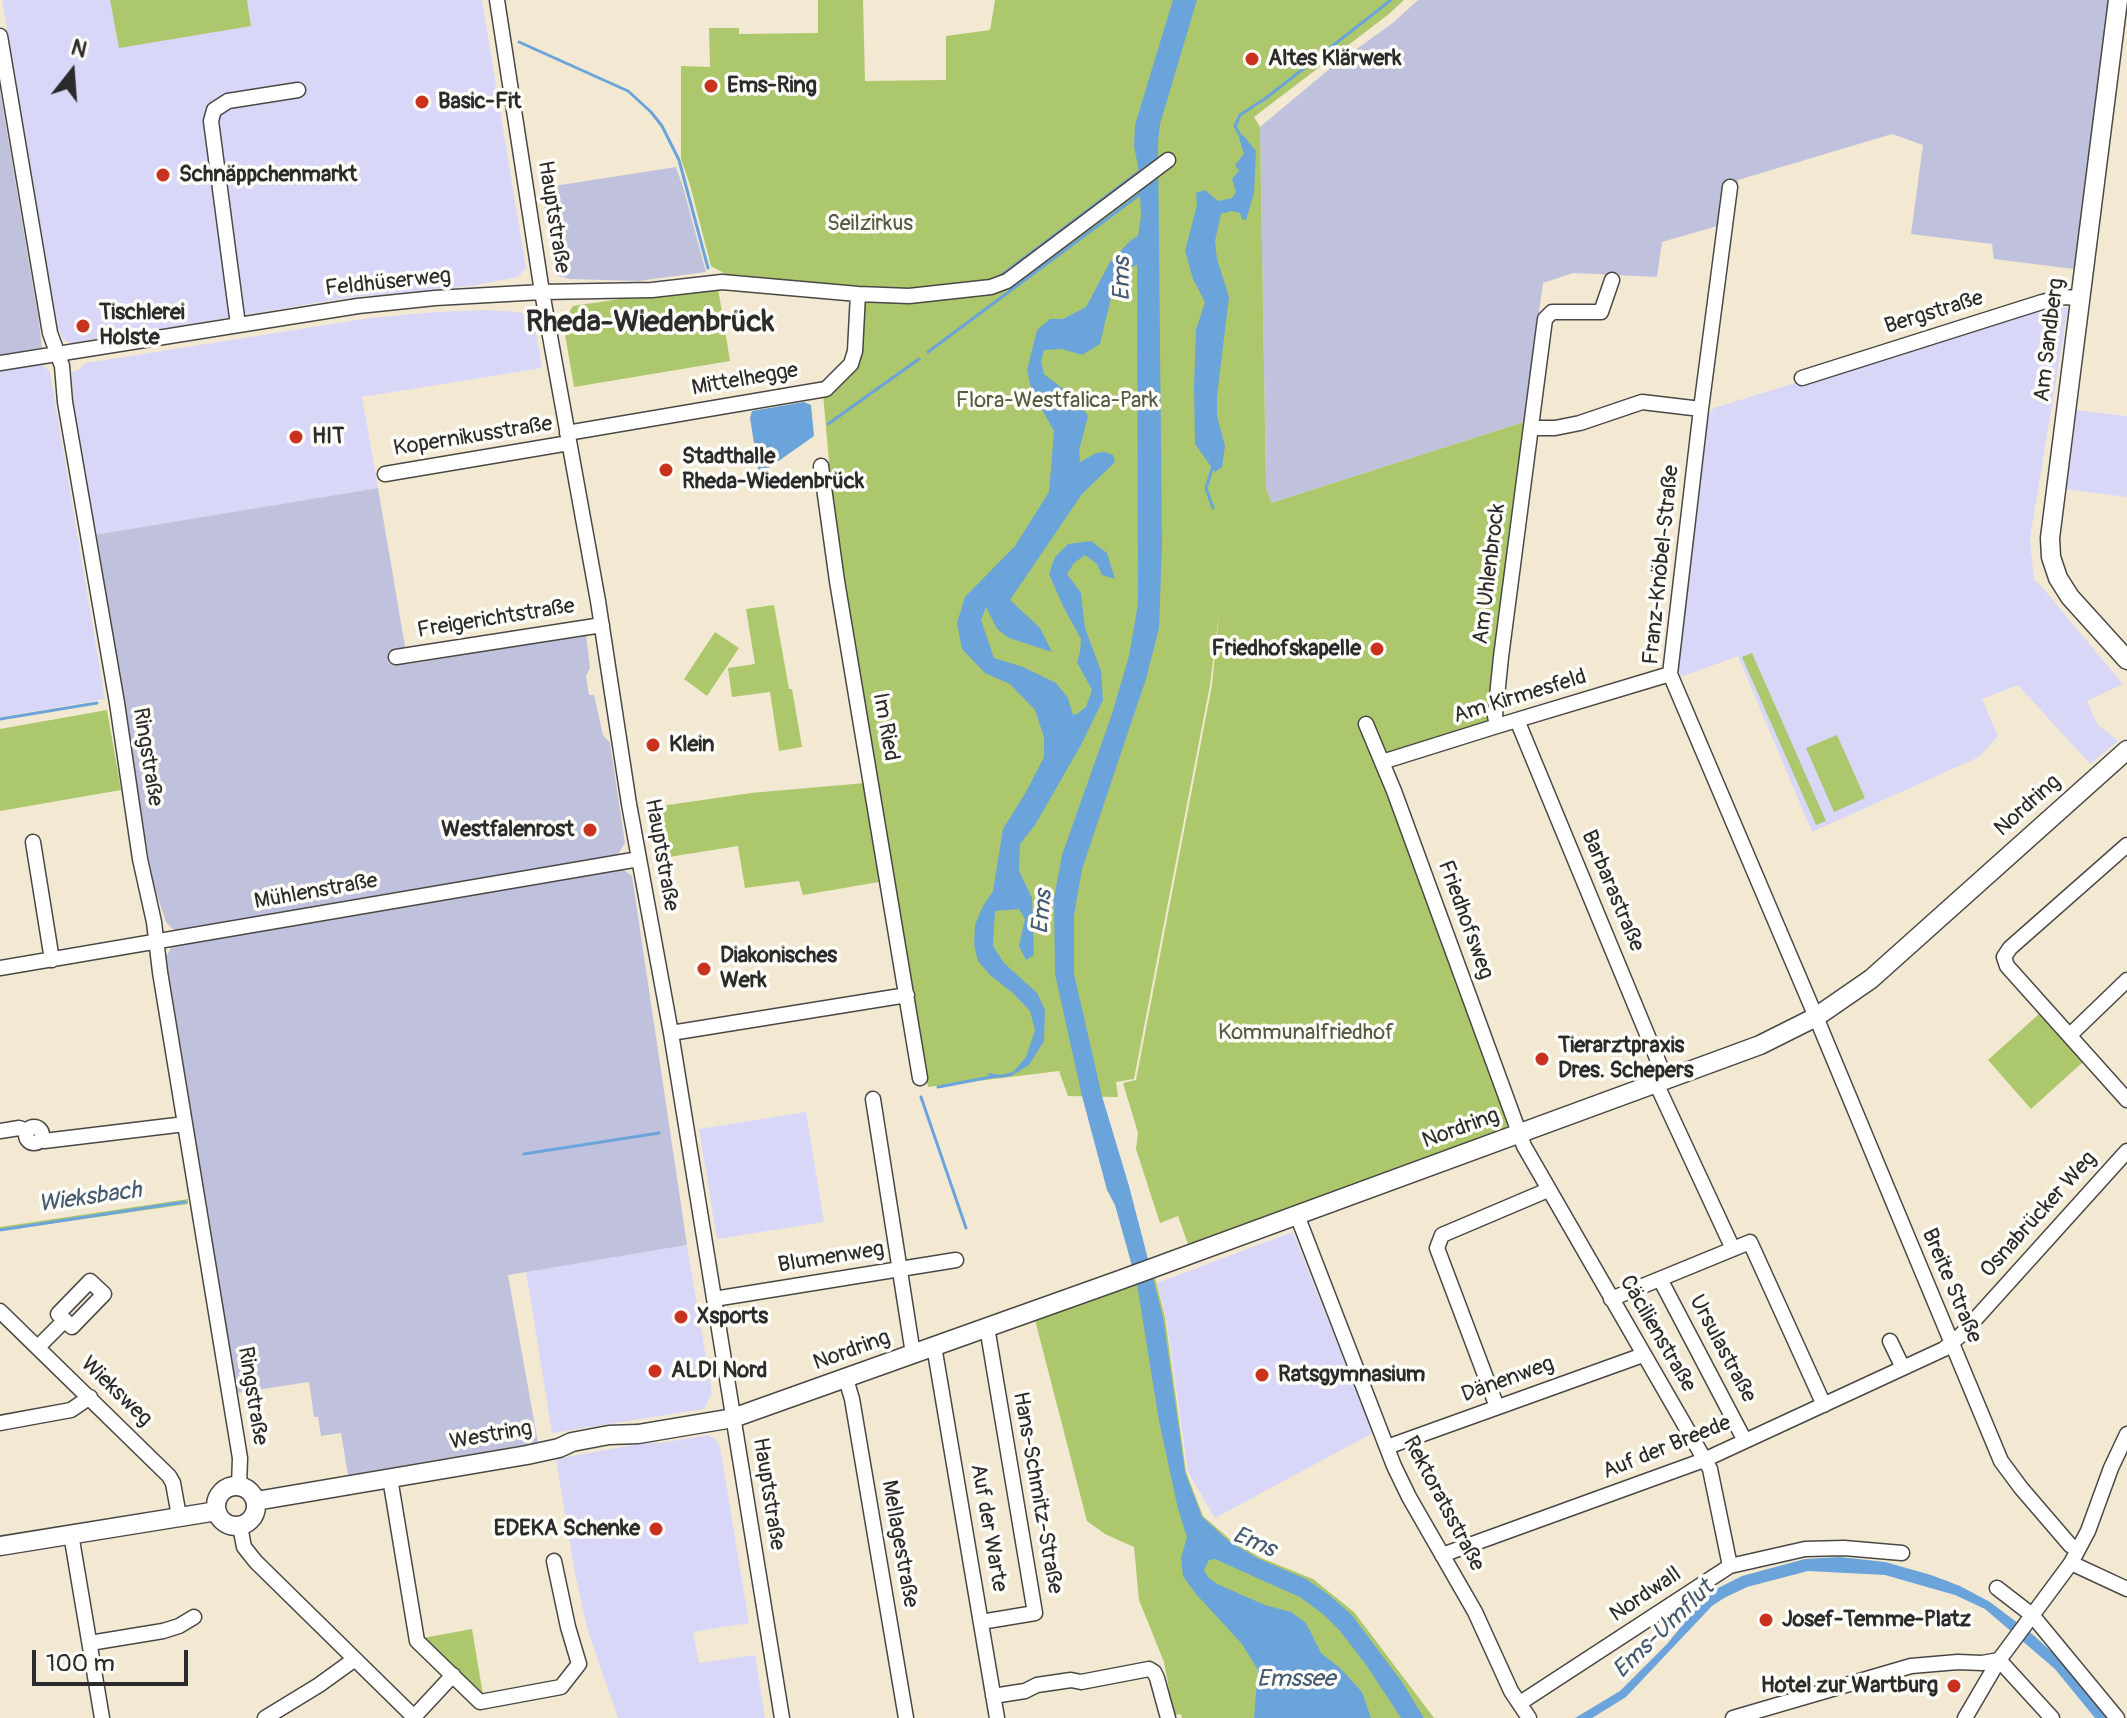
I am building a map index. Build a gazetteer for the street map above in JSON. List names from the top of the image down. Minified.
{"streets":{"main road":["Am Sandberg","Nordring","Westring"],"street":["Hauptstraße","Feldhüserweg","Bergstraße","Mittelhegge","Kopernikusstraße","Franz-Knöbel-Straße","Am Uhlenbrock","Freigerichtstraße","Am Kirmesfeld","Im Ried","Ringstraße","Barbarastraße","Mühlenstraße","Friedhofsweg","Osnabrücker Weg","Blumenweg","Breite Straße","Cäcilienstraße","Ursulastraße","Dänenweg","Wieksweg","Auf der Breede","Hans-Schmitz-Straße","Rektoratsstraße","Auf der Warte","Mellagestraße","Nordwall"]},"crossings":[["Hauptstraße","Feldhüserweg"],["Hauptstraße","Mittelhegge"],["Hauptstraße","Kopernikusstraße"],["Hauptstraße","Freigerichtstraße"],["Hauptstraße","Nordring"],["Hauptstraße","Mühlenstraße"],["Hauptstraße","Blumenweg"],["Hauptstraße","Westring"],["Feldhüserweg","Ringstraße"],["Bergstraße","Am Sandberg"],["Mittelhegge","Kopernikusstraße"],["Franz-Knöbel-Straße","Am Kirmesfeld"],["Franz-Knöbel-Straße","Nordring"],["Franz-Knöbel-Straße","Breite Straße"],["Am Uhlenbrock","Am Kirmesfeld"],["Am Kirmesfeld","Barbarastraße"],["Am Kirmesfeld","Friedhofsweg"],["Ringstraße","Mühlenstraße"],["Ringstraße","Westring"],["Nordring","Barbarastraße"],["Nordring","Friedhofsweg"],["Nordring","Breite Straße"],["Nordring","Cäcilienstraße"],["Nordring","Westring"],["Nordring","Hans-Schmitz-Straße"],["Nordring","Rektoratsstraße"],["Nordring","Auf der Warte"],["Nordring","Mellagestraße"],["Barbarastraße","Ursulastraße"],["Friedhofsweg","Cäcilienstraße"],["Osnabrücker Weg","Breite Straße"],["Osnabrücker Weg","Auf der Breede"],["Breite Straße","Auf der Breede"],["Cäcilienstraße","Ursulastraße"],["Cäcilienstraße","Dänenweg"],["Cäcilienstraße","Auf der Breede"],["Cäcilienstraße","Nordwall"],["Ursulastraße","Auf der Breede"],["Dänenweg","Rektoratsstraße"],["Auf der Breede","Rektoratsstraße"],["Hans-Schmitz-Straße","Auf der Warte"],["Rektoratsstraße","Nordwall"]],"districts":["Rheda-Wiedenbrück"],"water":["Ems","Wieksbach","Ems-Umflut","Emssee"],"parks":["Seilzirkus","Flora-Westfalica-Park","Kommunalfriedhof"],"places":["Altes Klärwerk","Ems-Ring","Basic-Fit","Schnäppchenmarkt","Tischlerei Holste","HIT","Stadthalle Rheda-Wiedenbrück","Friedhofskapelle","Klein","Westfalenrost","Diakonisches Werk","Tierarztpraxis Dres. Schepers","Xsports","ALDI Nord","Ratsgymnasium","EDEKA Schenke","Josef-Temme-Platz","Hotel zur Wartburg"],"scale_bar":"100 m","north":"top"}
